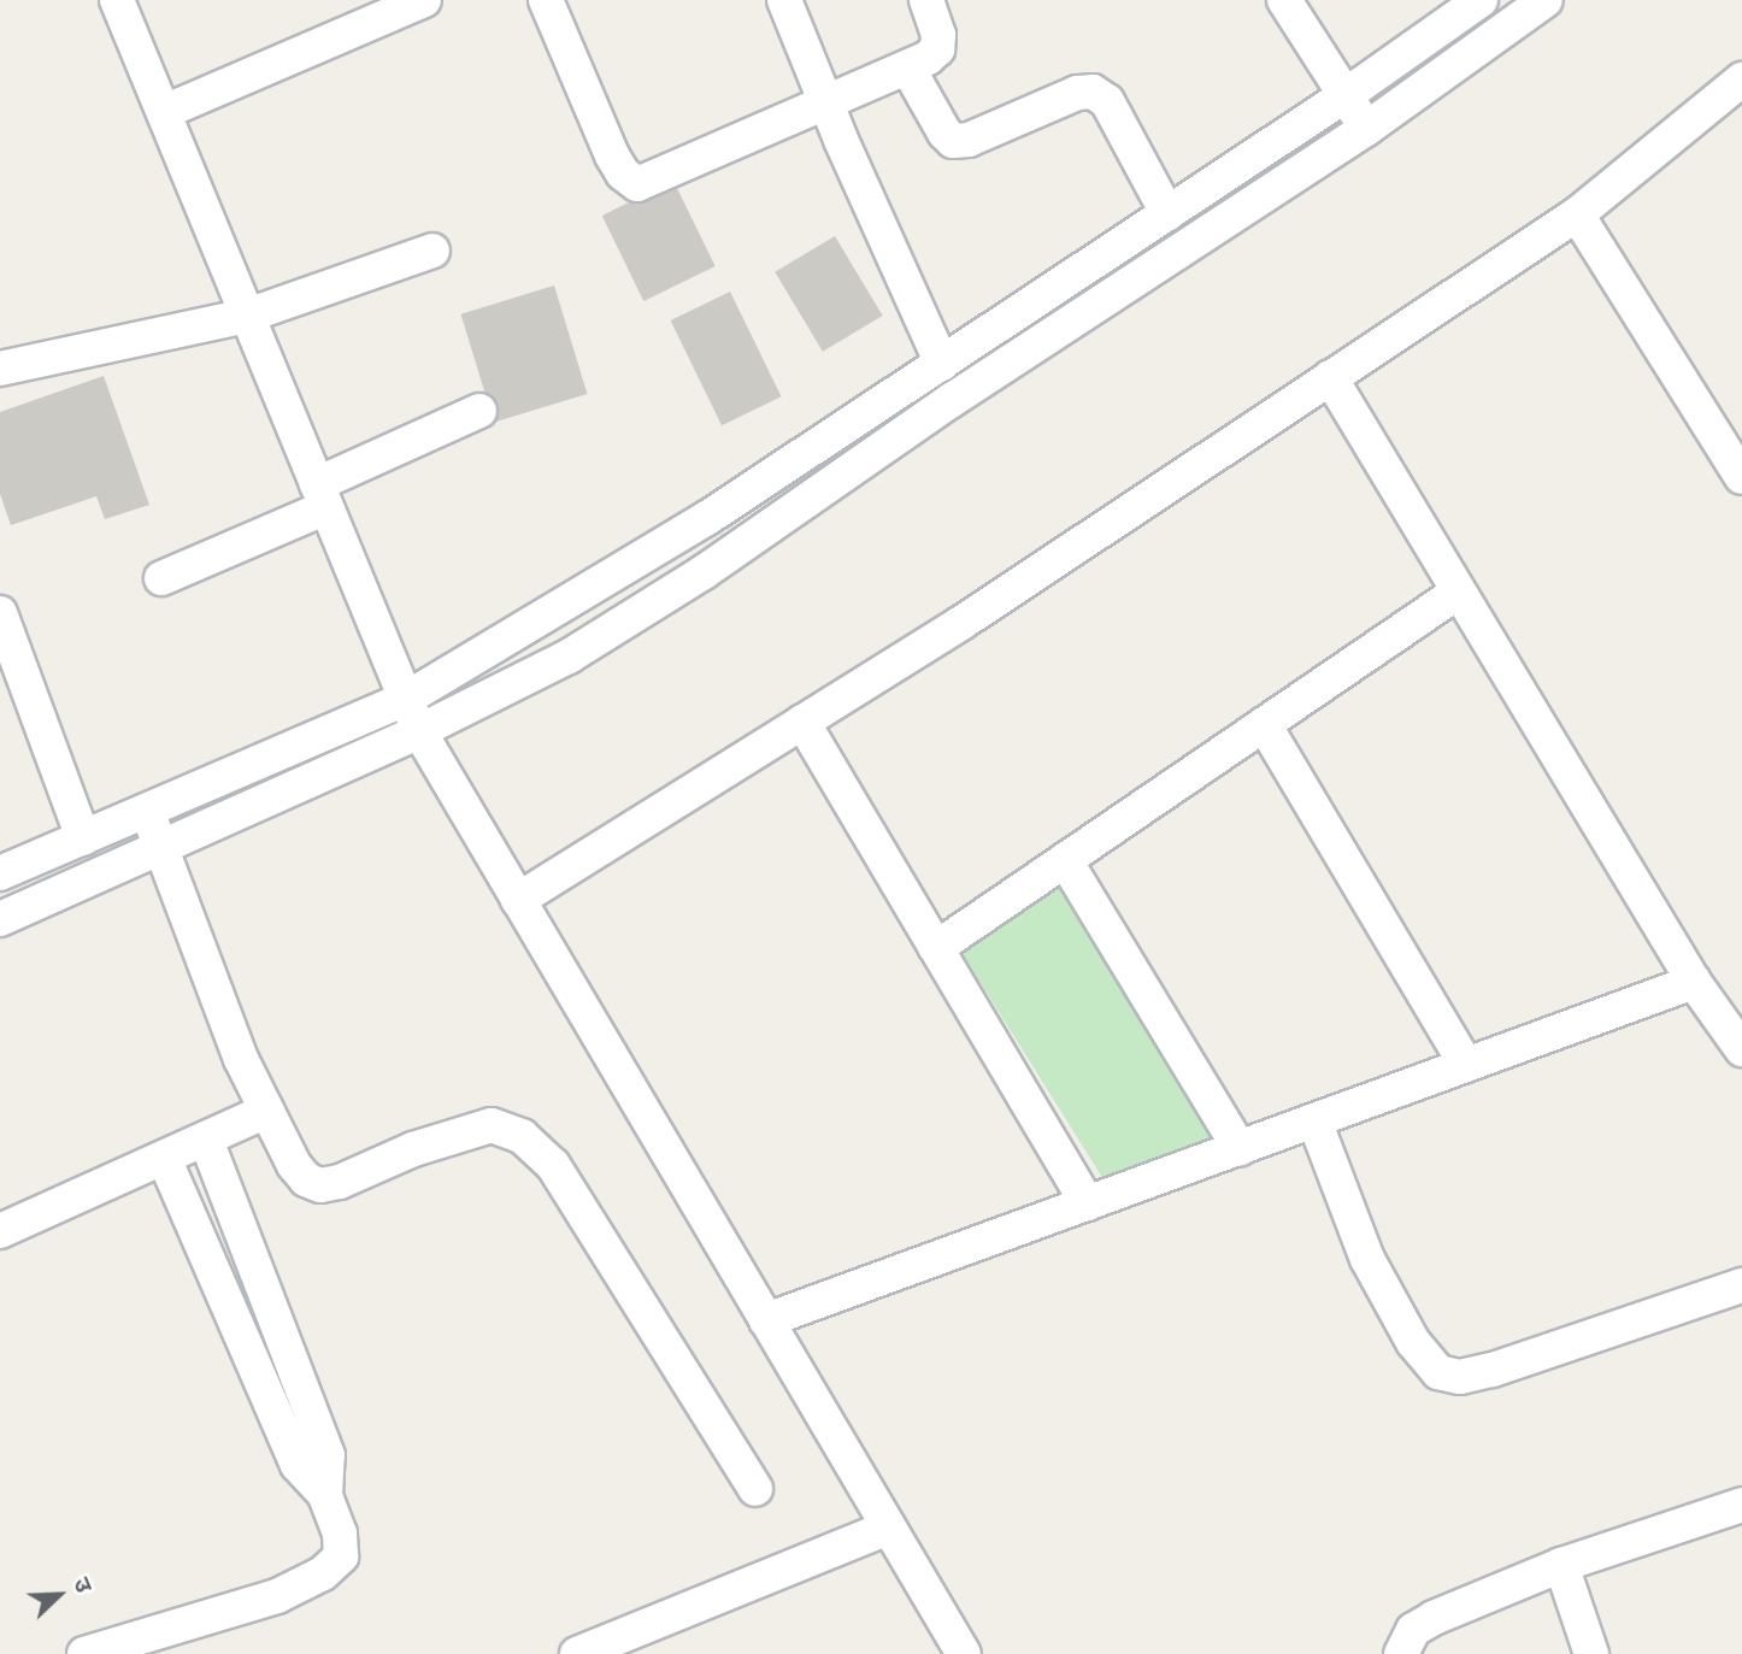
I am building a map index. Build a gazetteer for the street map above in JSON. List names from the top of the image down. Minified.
{"north":"top right"}
